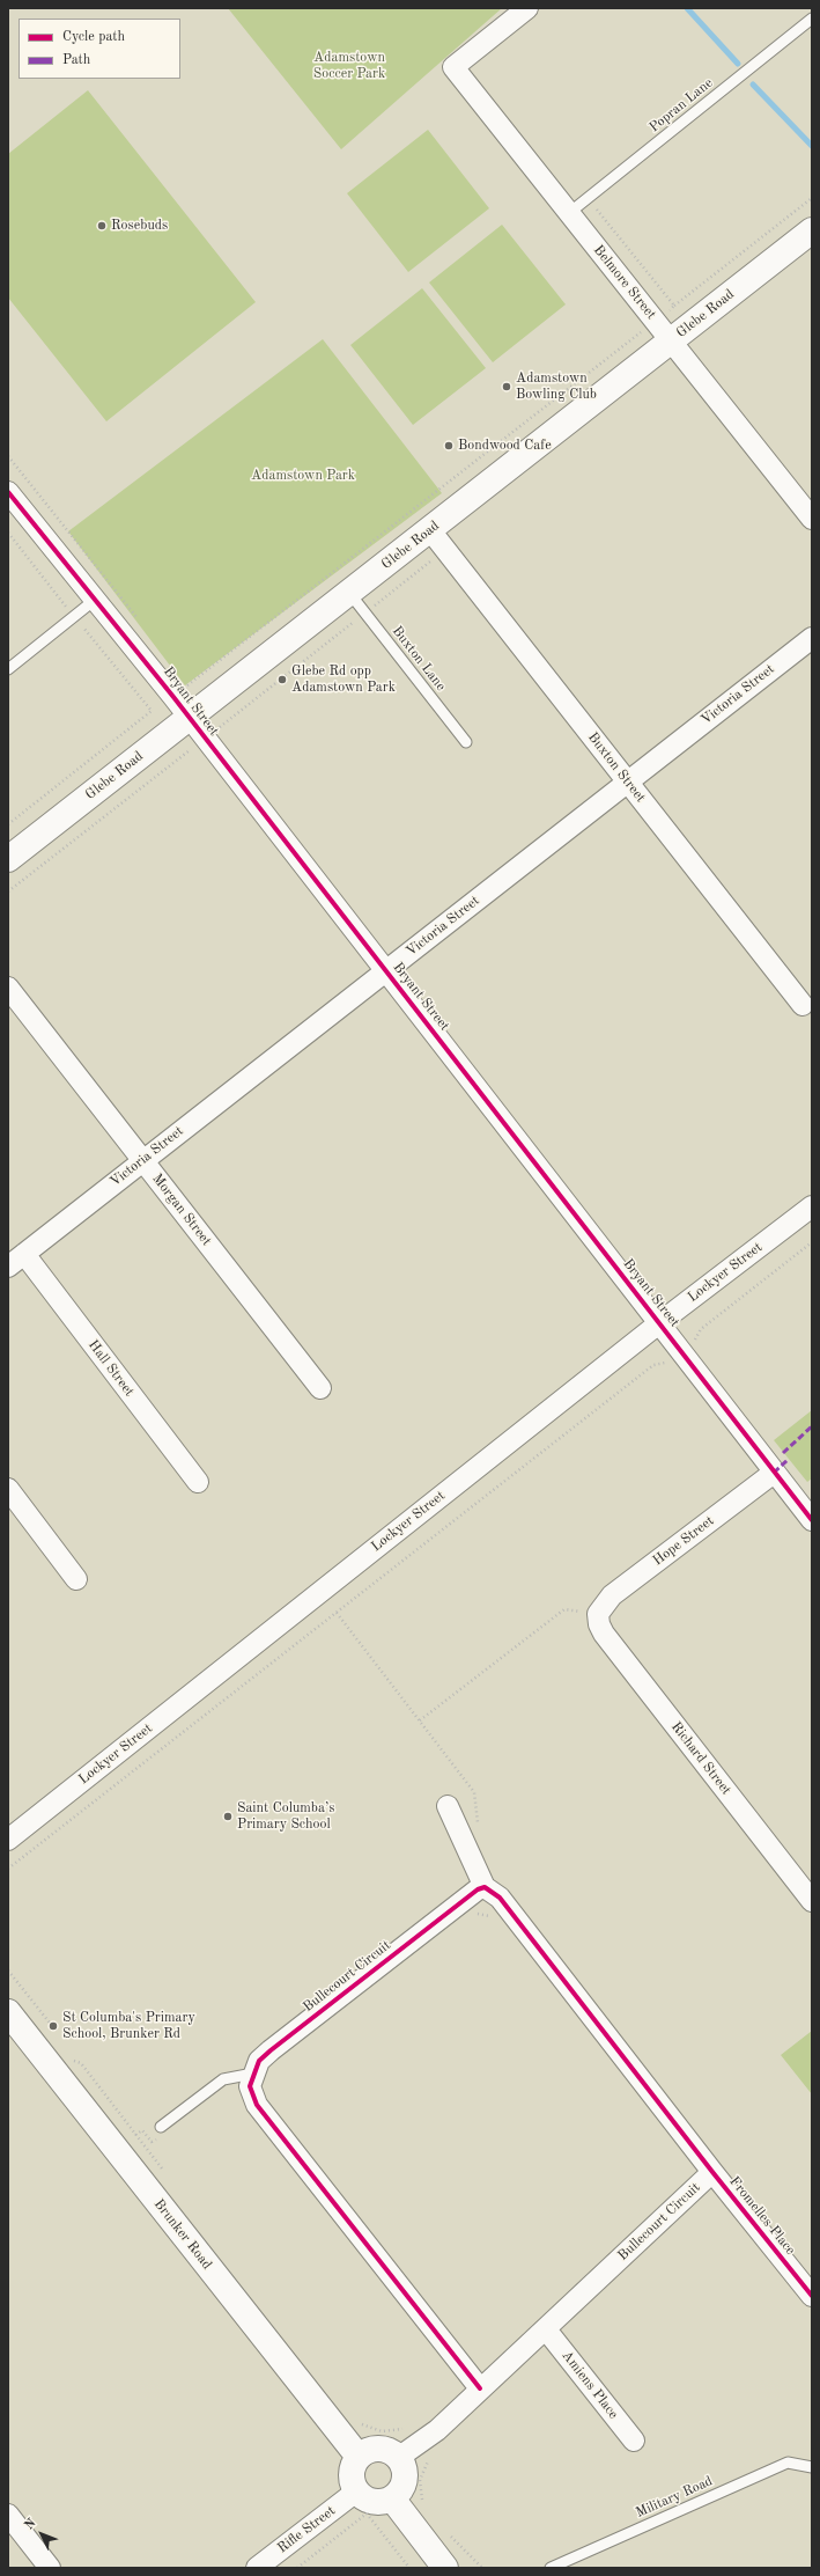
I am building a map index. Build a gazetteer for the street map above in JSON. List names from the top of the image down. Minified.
{"streets":{"main road":["Glebe Road","Brunker Road"],"street":["Belmore Street","Victoria Street","Bryant Street","Buxton Street","Morgan Street","Lockyer Street","Hall Street","Hope Street","Richard Street","Bullecourt Circuit","Fromelles Place","Amiens Place","Rifle Street"],"lane":["Popran Lane","Buxton Lane","Military Road"]},"crossings":[["Popran Lane","Belmore Street"],["Belmore Street","Glebe Road"],["Glebe Road","Buxton Lane"],["Glebe Road","Bryant Street"],["Glebe Road","Buxton Street"],["Victoria Street","Bryant Street"],["Victoria Street","Buxton Street"],["Victoria Street","Morgan Street"],["Victoria Street","Hall Street"],["Bryant Street","Lockyer Street"],["Bryant Street","Hope Street"],["Hope Street","Richard Street"],["Bullecourt Circuit","Fromelles Place"],["Bullecourt Circuit","Brunker Road"],["Bullecourt Circuit","Amiens Place"],["Bullecourt Circuit","Rifle Street"],["Brunker Road","Rifle Street"]],"parks":["Adamstown Soccer Park","Adamstown Park"],"places":["Rosebuds","Adamstown Bowling Club","Bondwood Cafe","Glebe Rd opp Adamstown Park","Saint Columba’s Primary School","St Columba's Primary School, Brunker Rd"],"legend":["Cycle path","Path"],"north":"top left"}
